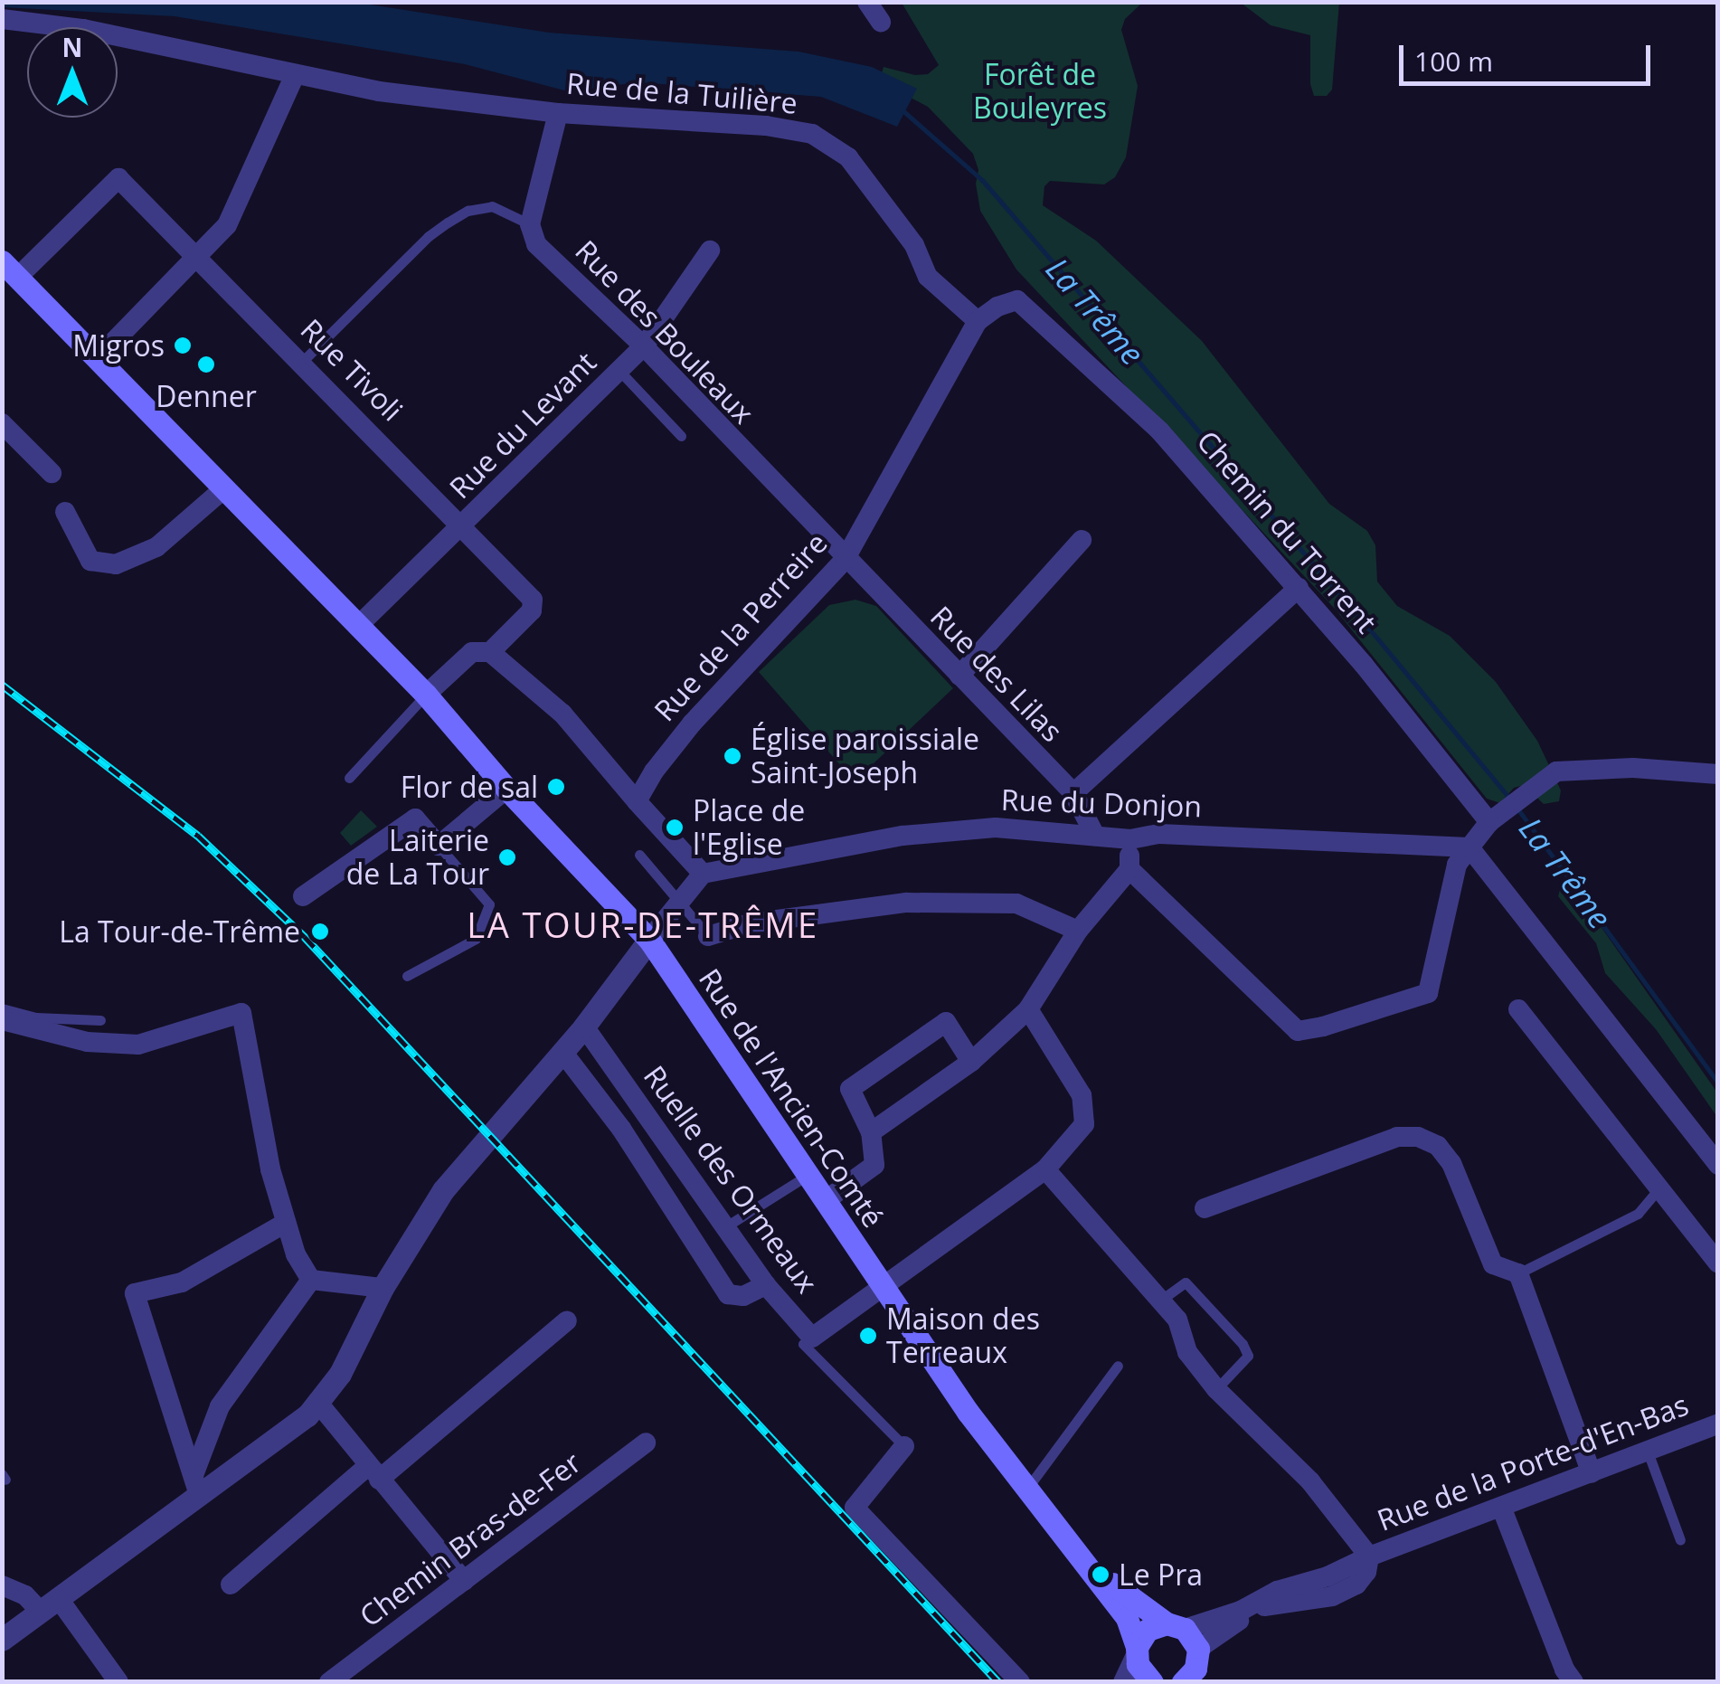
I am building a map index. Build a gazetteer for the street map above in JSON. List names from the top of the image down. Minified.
{"streets":{"main road":["Rue de l'Ancien-Comté"],"street":["Rue de la Tuilière","Rue des Bouleaux","Rue Tivoli","Rue du Levant","Chemin du Torrent","Rue de la Perreire","Rue des Lilas","Rue du Donjon","Ruelle des Ormeaux","Rue de la Porte-d'En-Bas","Chemin Bras-de-Fer"]},"crossings":[["Rue de la Tuilière","Chemin du Torrent"],["Rue de la Tuilière","Rue de la Perreire"],["Rue des Bouleaux","Rue du Levant"],["Rue des Bouleaux","Rue de la Perreire"],["Rue des Bouleaux","Rue des Lilas"],["Rue Tivoli","Rue du Levant"],["Rue Tivoli","Rue de l'Ancien-Comté"],["Rue du Levant","Rue de l'Ancien-Comté"],["Chemin du Torrent","Rue de la Perreire"],["Rue de la Perreire","Rue des Lilas"],["Rue des Lilas","Rue du Donjon"],["Rue de l'Ancien-Comté","Ruelle des Ormeaux"],["Rue de l'Ancien-Comté","Rue de la Porte-d'En-Bas"]],"districts":["LA TOUR-DE-TRÊME"],"water":["La Trême"],"parks":["Forêt de Bouleyres"],"places":["Migros","Denner","Église paroissiale Saint-Joseph","Flor de sal","Place de l'Eglise","Laiterie de La Tour","La Tour-de-Trême","Maison des Terreaux","Le Pra"],"scale_bar":"100 m","north":"top"}
